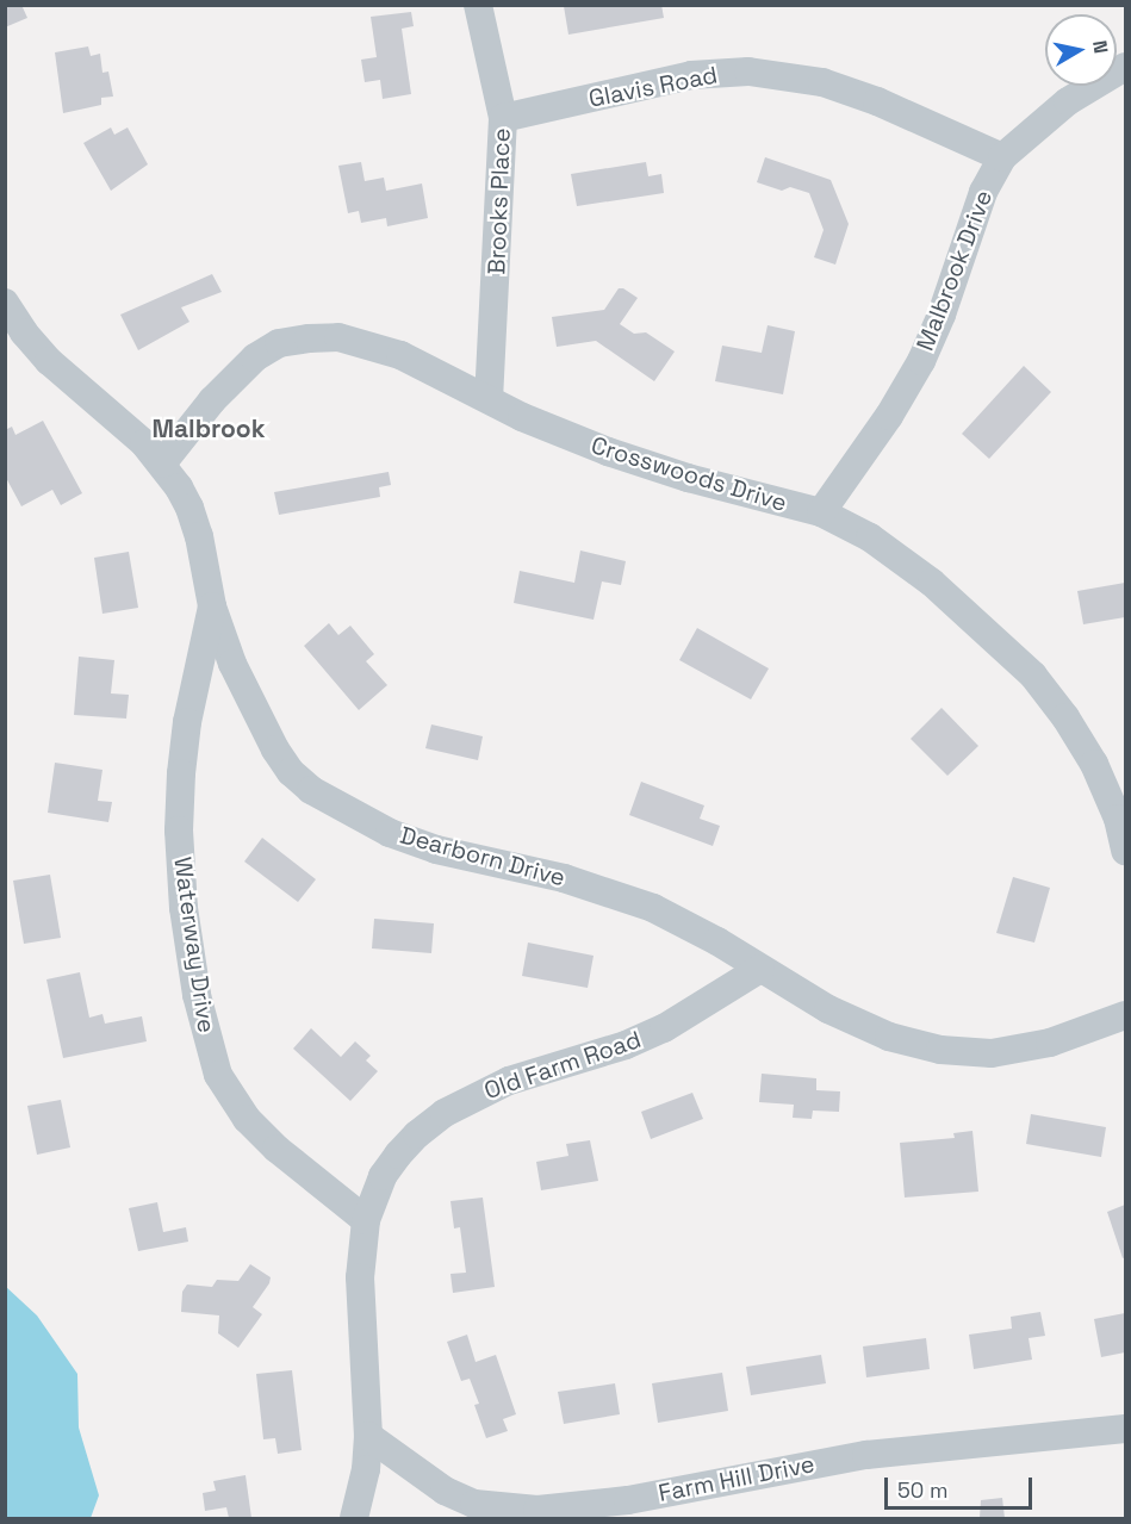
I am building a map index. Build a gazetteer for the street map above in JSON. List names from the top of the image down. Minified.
{"streets":{"street":["Glavis Road","Brooks Place","Malbrook Drive","Crosswoods Drive","Dearborn Drive","Waterway Drive","Old Farm Road","Farm Hill Drive"]},"crossings":[["Glavis Road","Brooks Place"],["Glavis Road","Malbrook Drive"],["Brooks Place","Crosswoods Drive"],["Malbrook Drive","Crosswoods Drive"],["Crosswoods Drive","Dearborn Drive"],["Dearborn Drive","Waterway Drive"],["Dearborn Drive","Old Farm Road"],["Waterway Drive","Old Farm Road"]],"districts":["Malbrook"],"scale_bar":"50 m","north":"right"}
